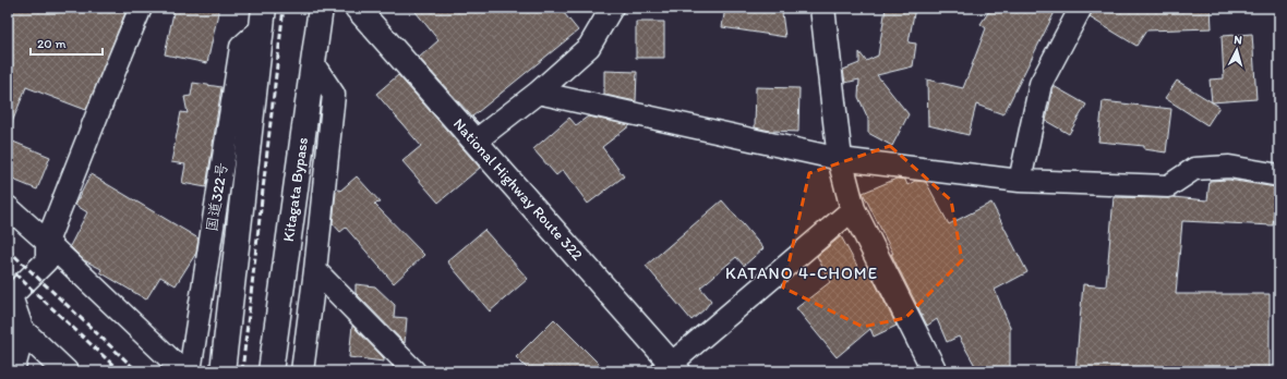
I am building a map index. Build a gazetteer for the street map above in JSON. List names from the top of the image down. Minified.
{"streets":{"main road":["Kitagata Bypass","National Highway Route 322"],"street":["国道322号"]},"districts":["KATANO 4-CHOME"],"scale_bar":"20 m","north":"top"}
